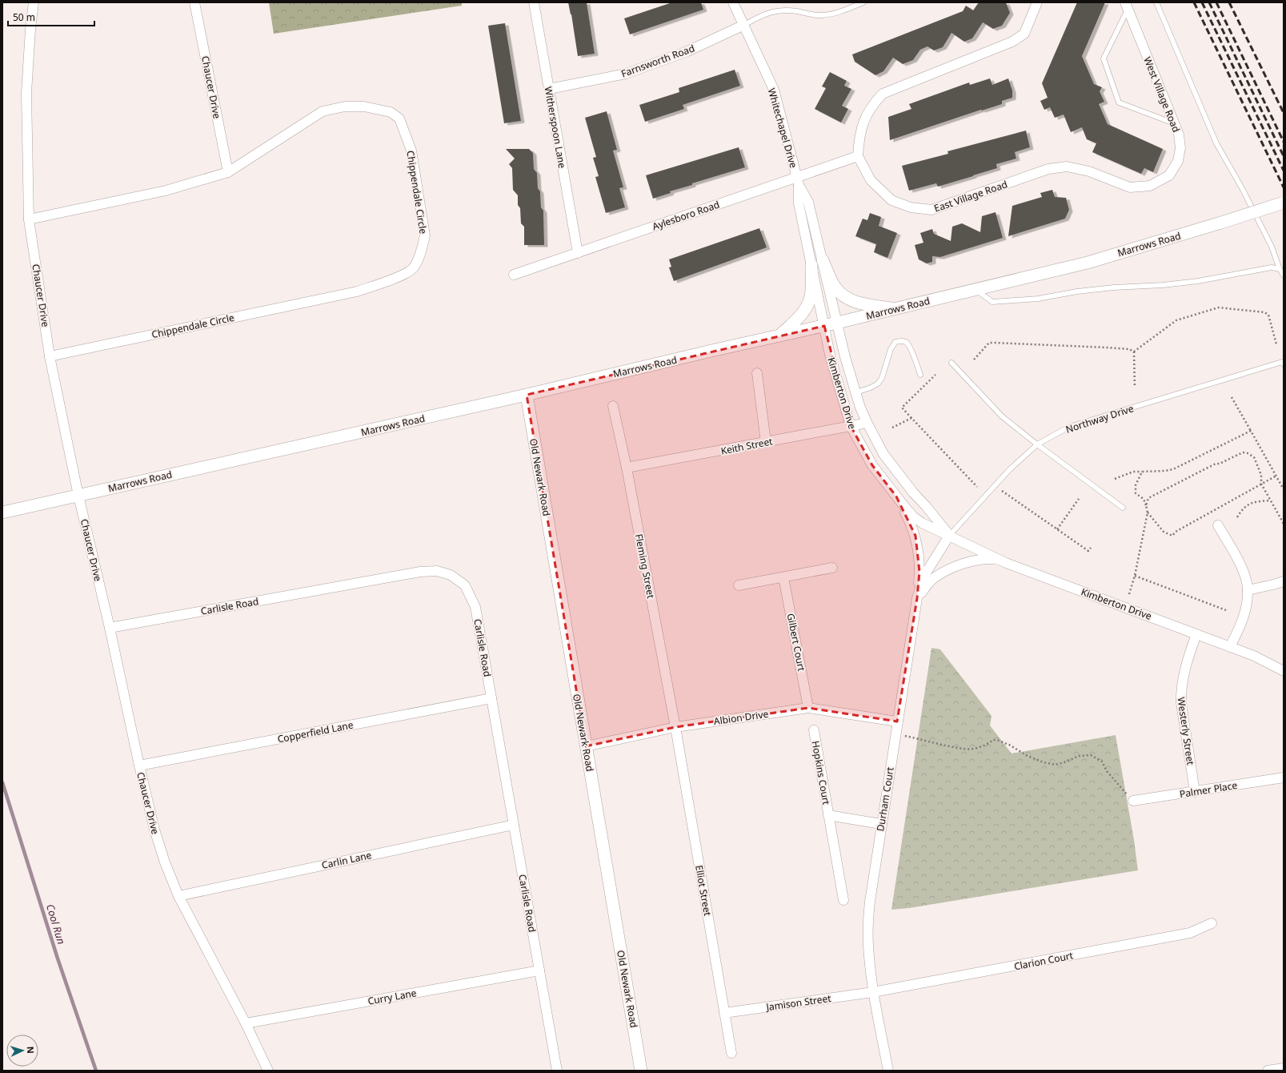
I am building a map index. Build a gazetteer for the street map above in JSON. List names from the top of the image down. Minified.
{"streets":{"street":["Farnsworth Road","Chaucer Drive","West Village Road","Witherspoon Lane","Whitechapel Drive","Chippendale Circle","East Village Road","Aylesboro Road","Marrows Road","Kimberton Drive","Keith Street","Old Newark Road","Fleming Street","Carlisle Road","Gilbert Court","Albion Drive","Westerly Street","Copperfield Lane","Hopkins Court","Palmer Place","Durham Court","Carlin Lane","Elliot Street","Clarion Court","Curry Lane","Jamison Street"],"lane":["Northway Drive"]},"crossings":[["Farnsworth Road","Witherspoon Lane"],["Farnsworth Road","Whitechapel Drive"],["Chaucer Drive","Chippendale Circle"],["Chaucer Drive","Marrows Road"],["Chaucer Drive","Carlisle Road"],["Chaucer Drive","Copperfield Lane"],["Chaucer Drive","Carlin Lane"],["Chaucer Drive","Curry Lane"],["West Village Road","East Village Road"],["Witherspoon Lane","Aylesboro Road"],["Whitechapel Drive","Aylesboro Road"],["Whitechapel Drive","Marrows Road"],["Whitechapel Drive","Kimberton Drive"],["East Village Road","Aylesboro Road"],["Marrows Road","Kimberton Drive"],["Marrows Road","Old Newark Road"],["Kimberton Drive","Northway Drive"],["Kimberton Drive","Keith Street"],["Kimberton Drive","Westerly Street"],["Kimberton Drive","Durham Court"],["Northway Drive","Durham Court"],["Keith Street","Fleming Street"],["Old Newark Road","Albion Drive"],["Fleming Street","Albion Drive"],["Fleming Street","Elliot Street"],["Carlisle Road","Copperfield Lane"],["Carlisle Road","Carlin Lane"],["Carlisle Road","Curry Lane"],["Gilbert Court","Albion Drive"],["Albion Drive","Durham Court"],["Albion Drive","Elliot Street"],["Westerly Street","Palmer Place"],["Hopkins Court","Durham Court"],["Durham Court","Clarion Court"],["Durham Court","Jamison Street"],["Elliot Street","Jamison Street"],["Clarion Court","Jamison Street"]],"water":["Cool Run"],"scale_bar":"50 m","north":"right"}
